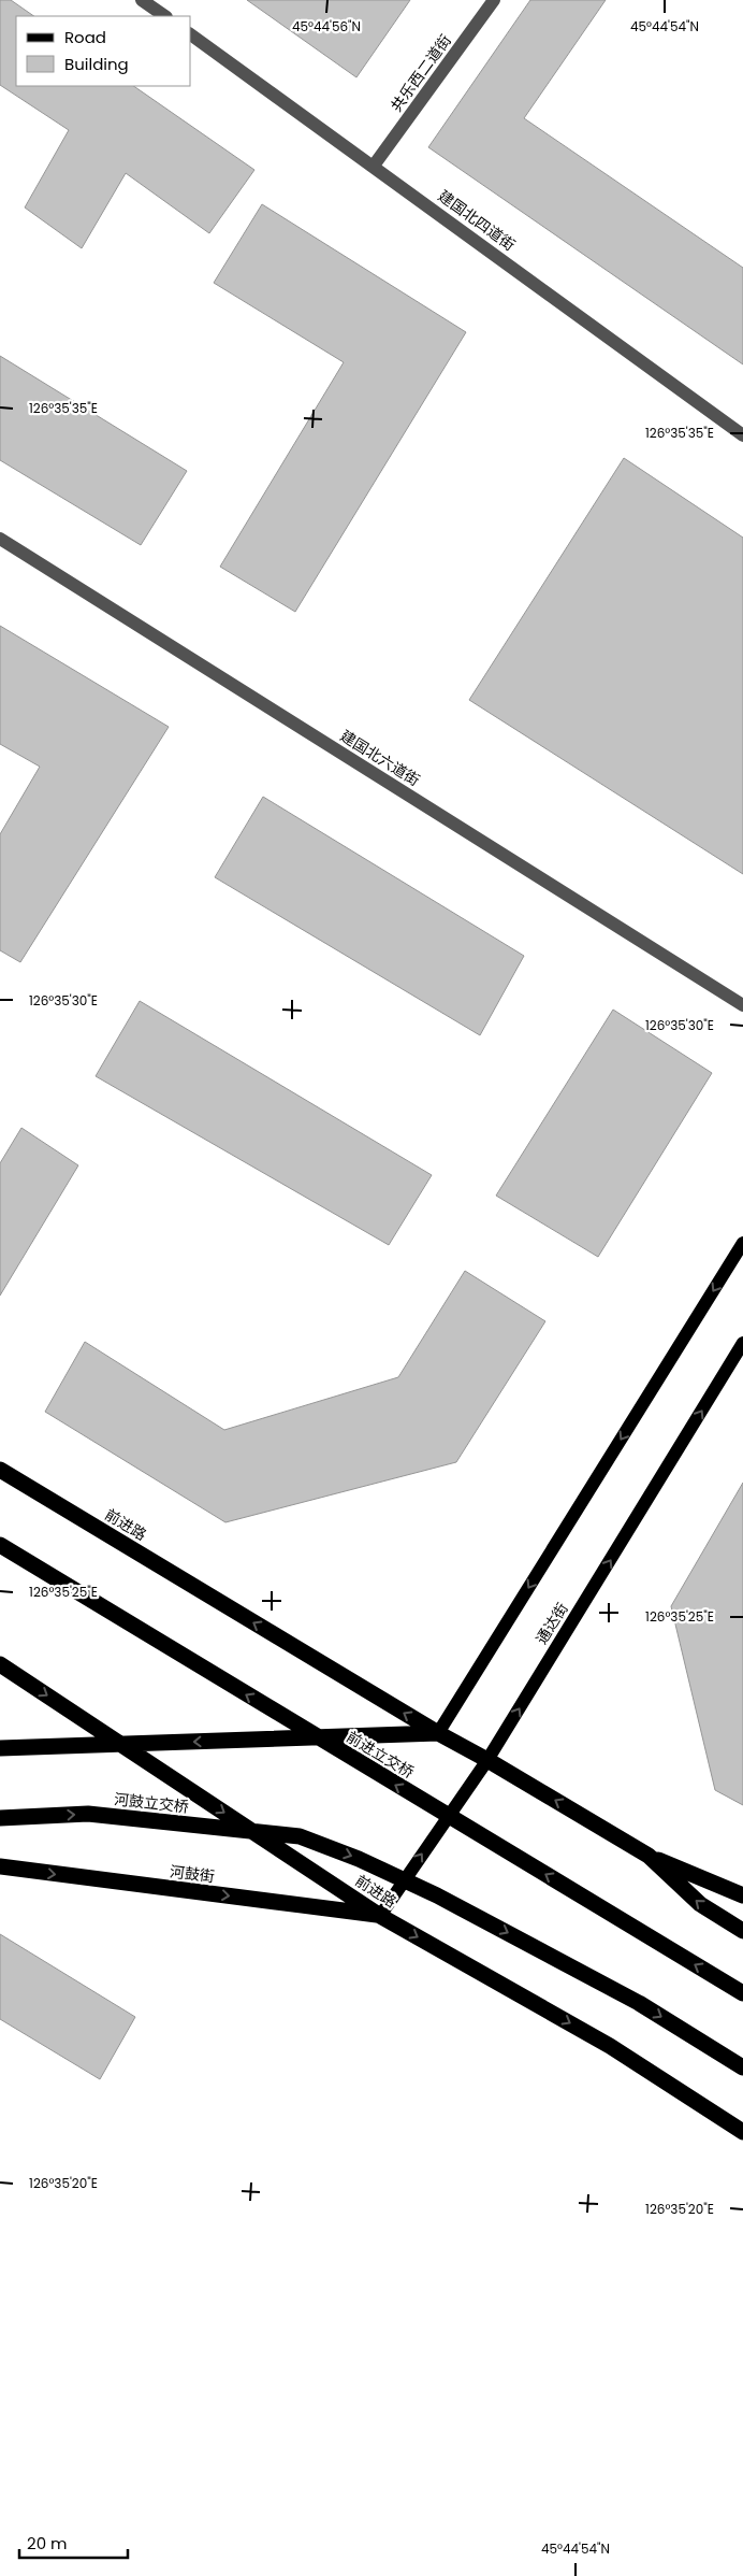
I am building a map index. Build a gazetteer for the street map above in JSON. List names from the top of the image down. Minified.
{"streets":{"highway":["前进路","前进立交桥","河鼓立交桥","河鼓街"],"main road":["通达街"],"street":["共乐西二道街","建国北四道街","建国北六道街"]},"crossings":[["共乐西二道街","建国北四道街"],["前进路","通达街"],["前进路","河鼓街"],["通达街","河鼓街"]],"one_way":["前进立交桥"],"legend":["Road","Building"],"scale_bar":"20 m","coordinates":["45°44'56\"N","45°44'54\"N","126°35'35\"E","126°35'30\"E","126°35'25\"E","126°35'20\"E"]}
